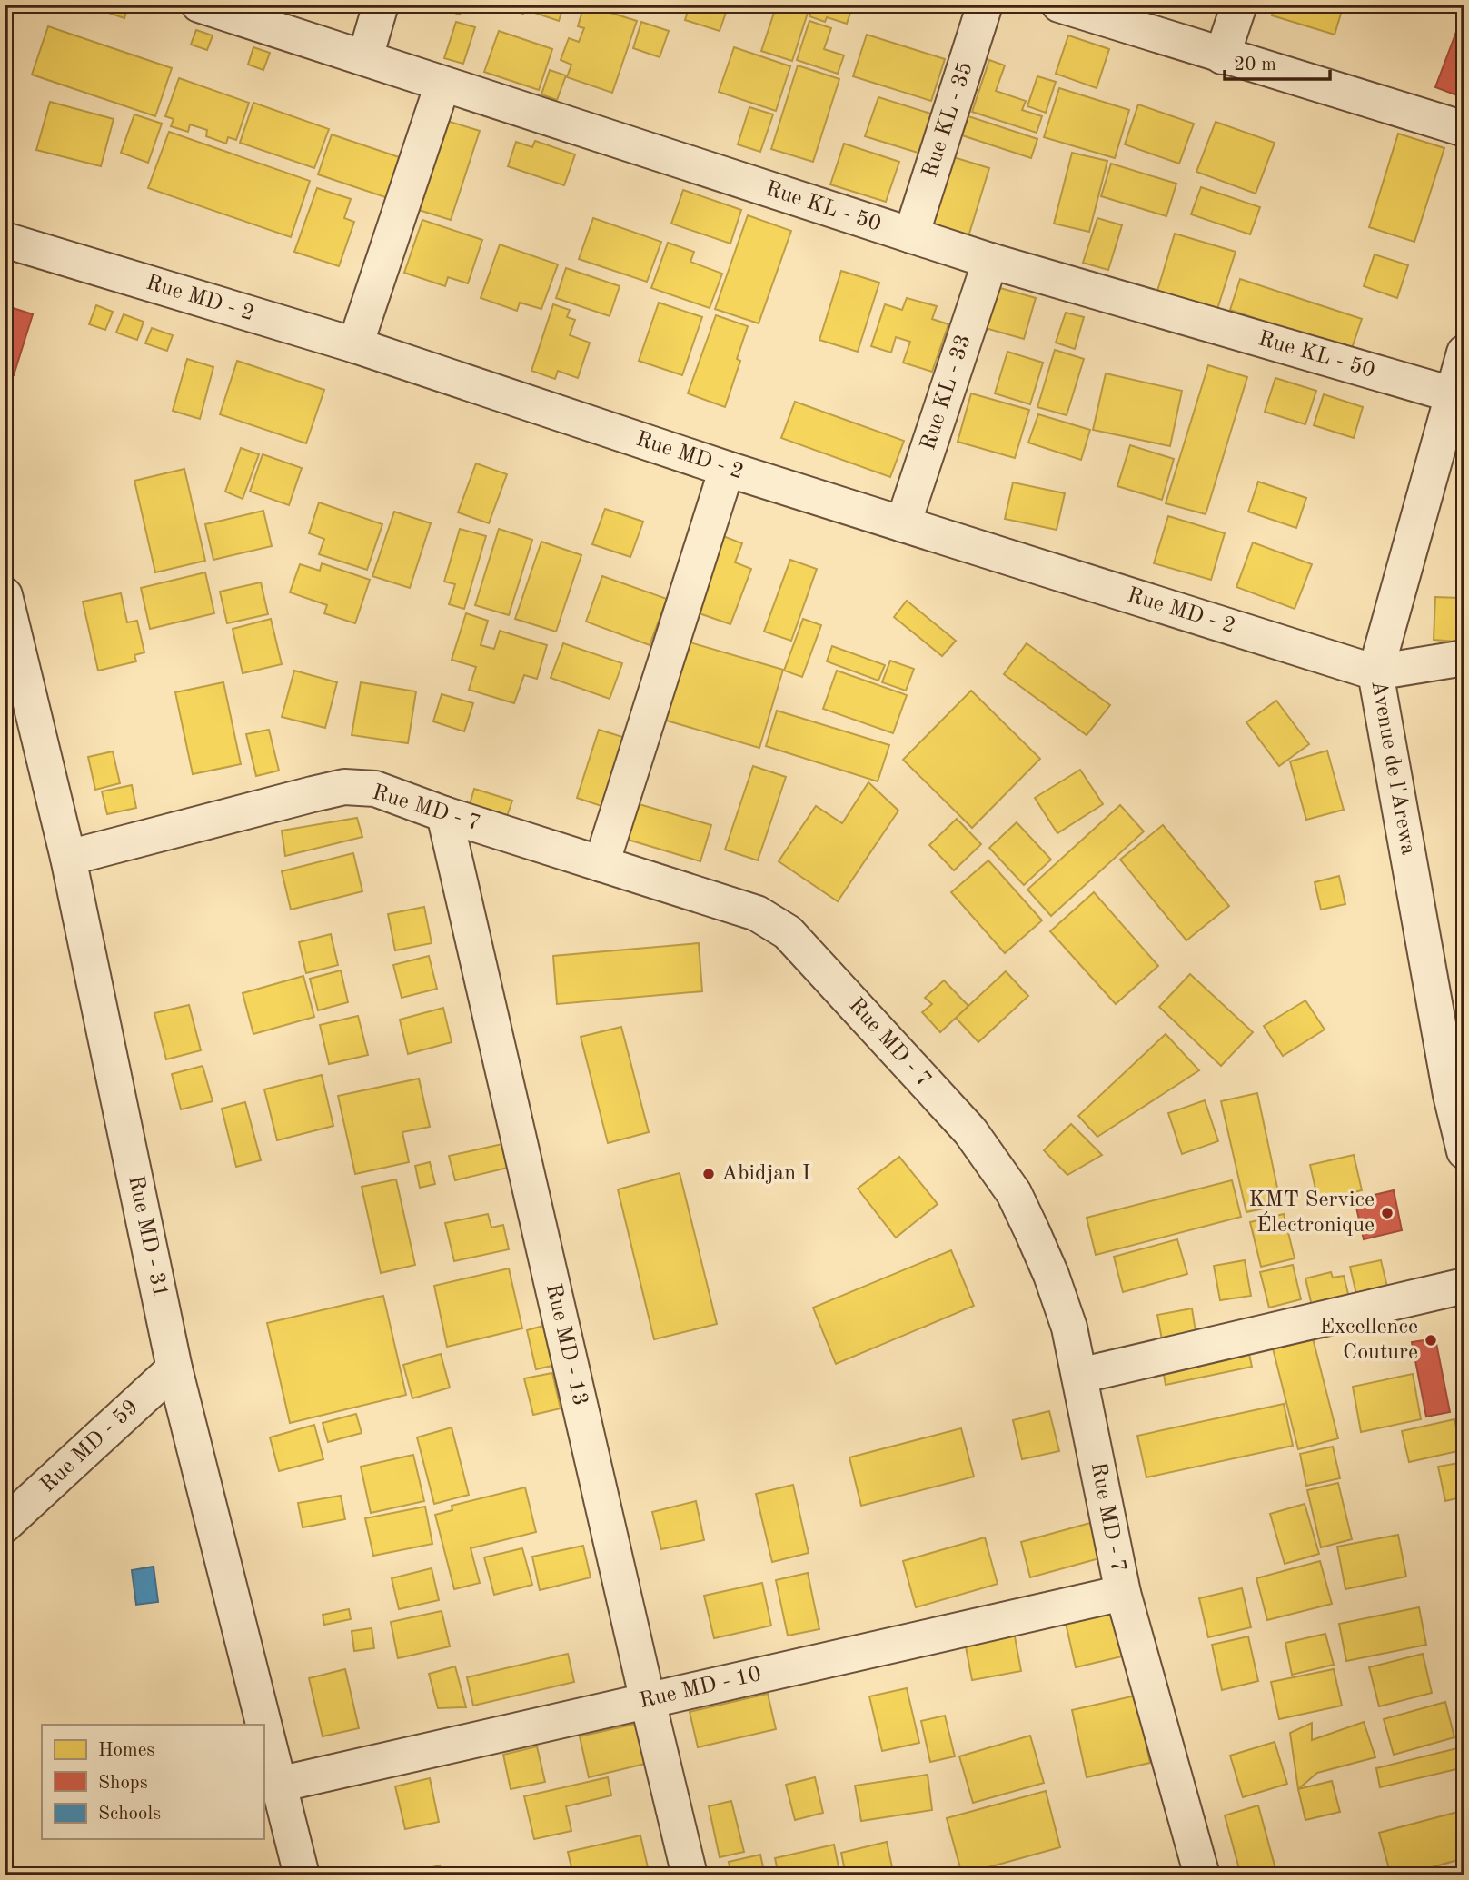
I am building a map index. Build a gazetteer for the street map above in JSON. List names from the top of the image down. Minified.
{"streets":{"street":["Rue KL - 35","Rue KL - 50","Rue MD - 2","Rue KL - 33","Avenue de l'Arewa","Rue MD - 7","Rue MD - 31","Rue MD - 13","Rue MD - 59","Rue MD - 10"]},"crossings":[["Rue KL - 35","Rue KL - 50"],["Rue KL - 50","Rue KL - 33"],["Rue KL - 50","Avenue de l'Arewa"],["Rue MD - 2","Rue KL - 33"],["Rue MD - 2","Avenue de l'Arewa"],["Rue MD - 7","Rue MD - 31"],["Rue MD - 7","Rue MD - 13"],["Rue MD - 7","Rue MD - 10"],["Rue MD - 31","Rue MD - 59"],["Rue MD - 31","Rue MD - 10"],["Rue MD - 13","Rue MD - 10"]],"places":["Abidjan I","KMT Service Électronique","Excellence Couture"],"legend":["Homes","Shops","Schools"],"scale_bar":"20 m"}
